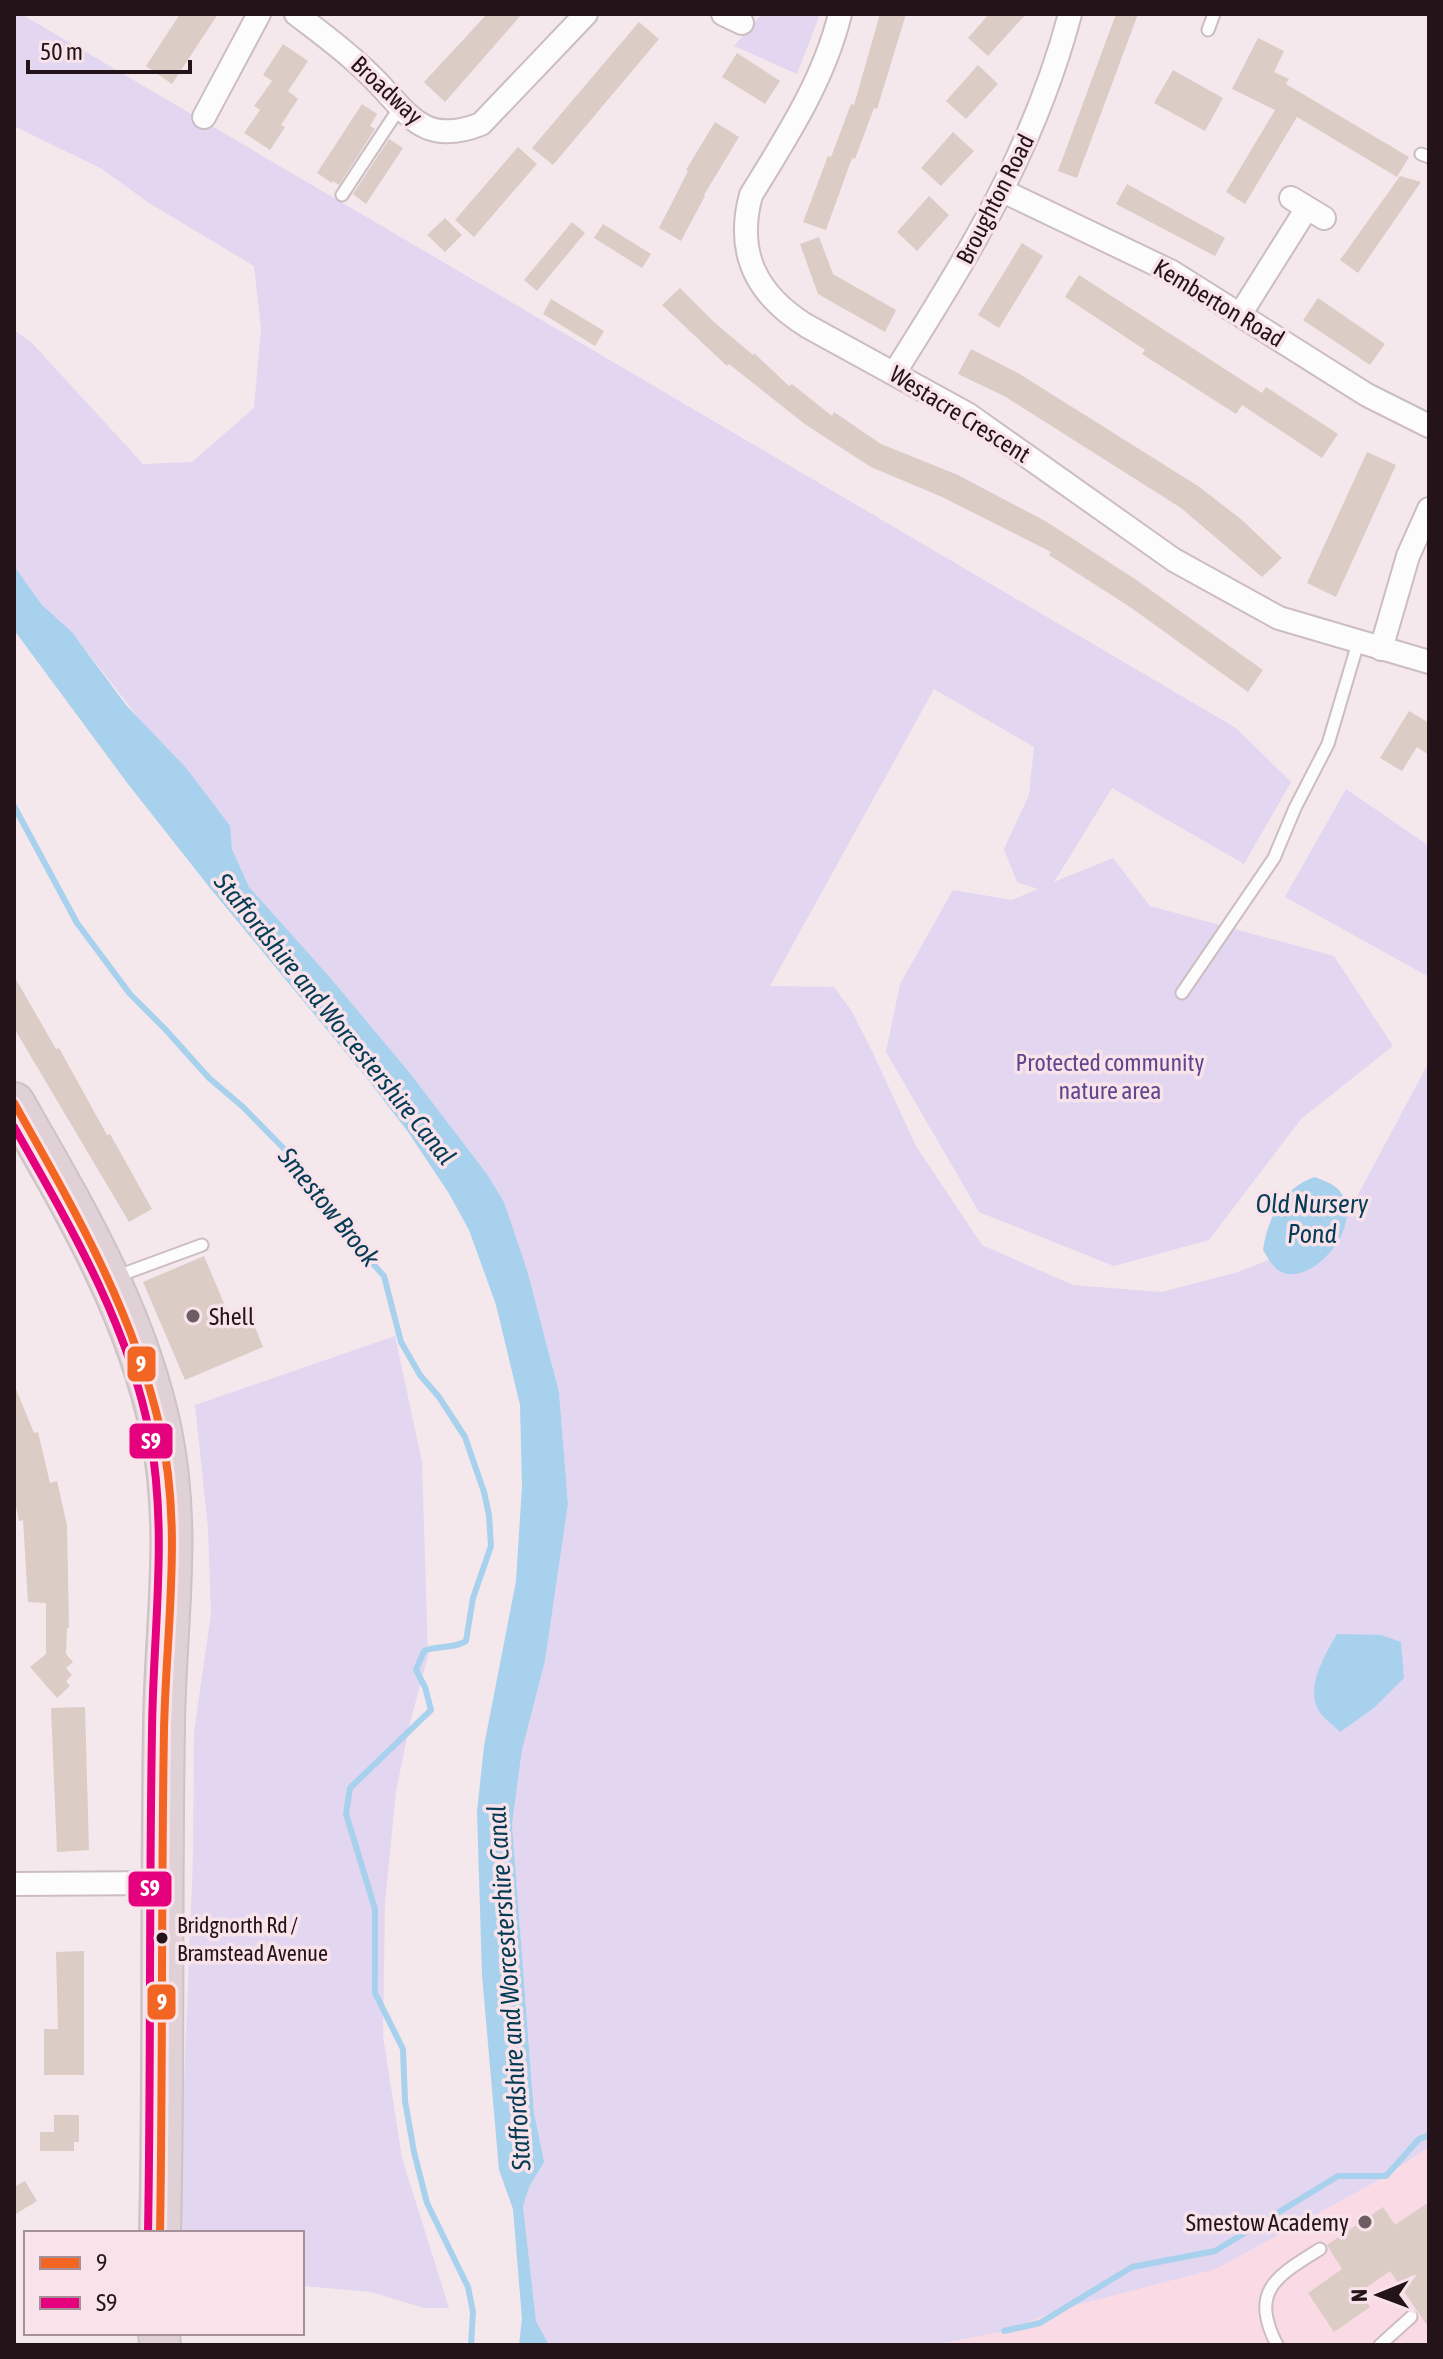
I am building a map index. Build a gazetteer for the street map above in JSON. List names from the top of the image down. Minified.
{"streets":{"street":["Broadway","Broughton Road","Kemberton Road","Westacre Crescent"]},"crossings":[["Broughton Road","Kemberton Road"],["Broughton Road","Westacre Crescent"]],"water":["Staffordshire and Worcestershire Canal","Old Nursery Pond","Smestow Brook"],"parks":["Protected community nature area"],"places":["Shell","Bridgnorth Rd / Bramstead Avenue","Smestow Academy"],"lines":["transit line 9","transit line S9"],"legend":["9","S9"],"scale_bar":"50 m","north":"left"}
